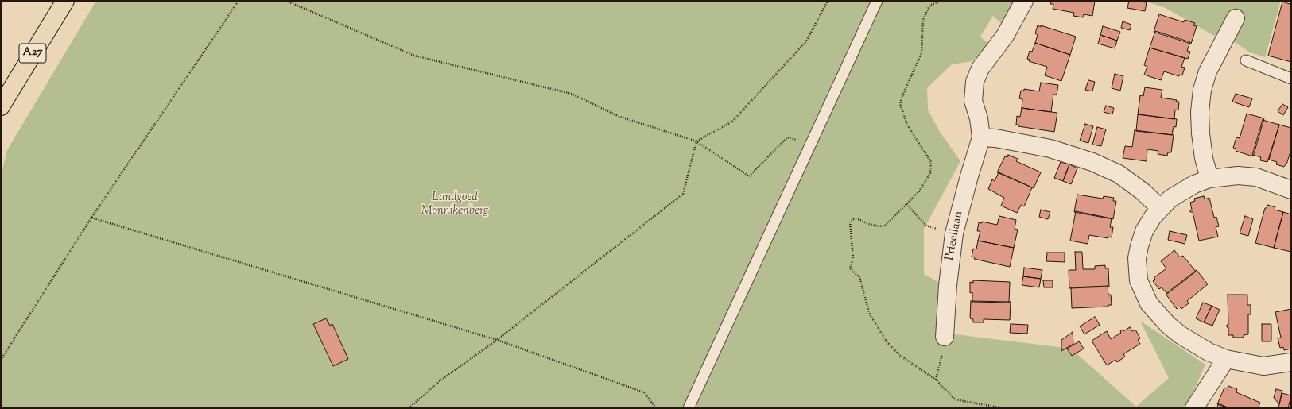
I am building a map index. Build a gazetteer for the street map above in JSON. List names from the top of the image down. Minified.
{"streets":{"highway":["A27"],"street":["Prieellaan"]},"parks":["Landgoed Monnikenberg"]}
